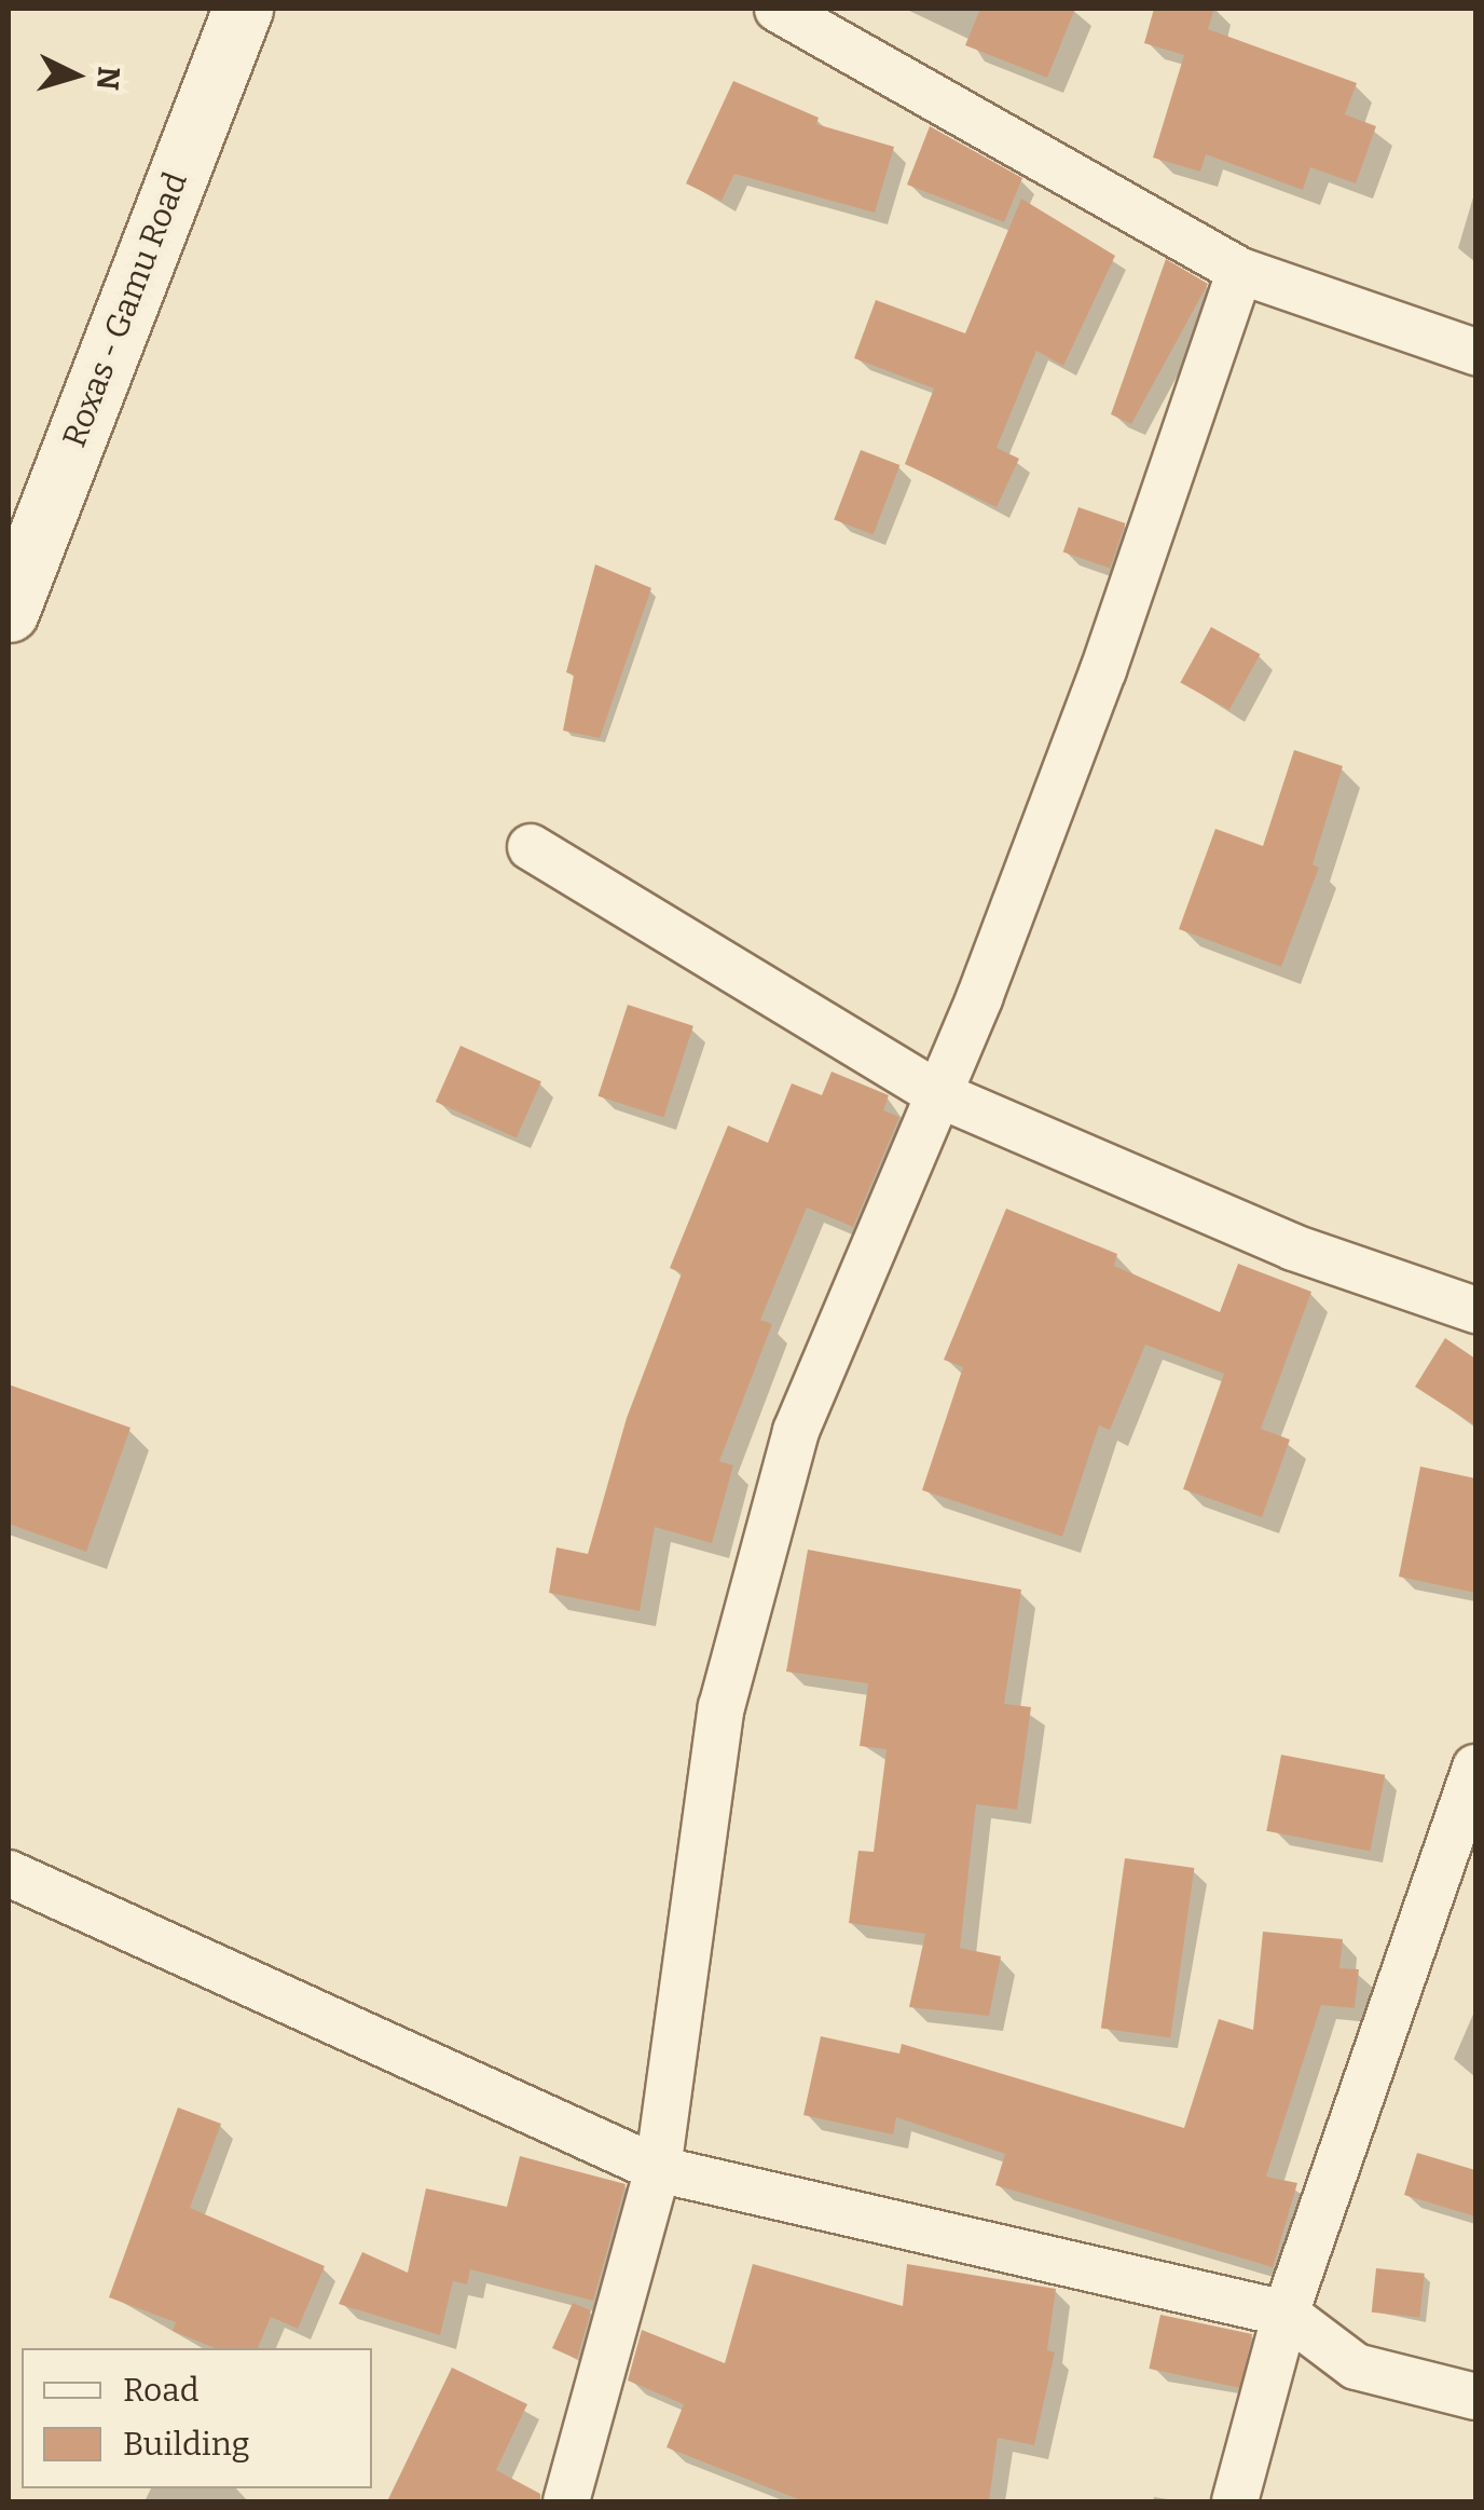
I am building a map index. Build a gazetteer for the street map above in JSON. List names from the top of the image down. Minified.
{"streets":{"main road":["Roxas - Gamu Road"]},"legend":["Road","Building"],"north":"right"}
